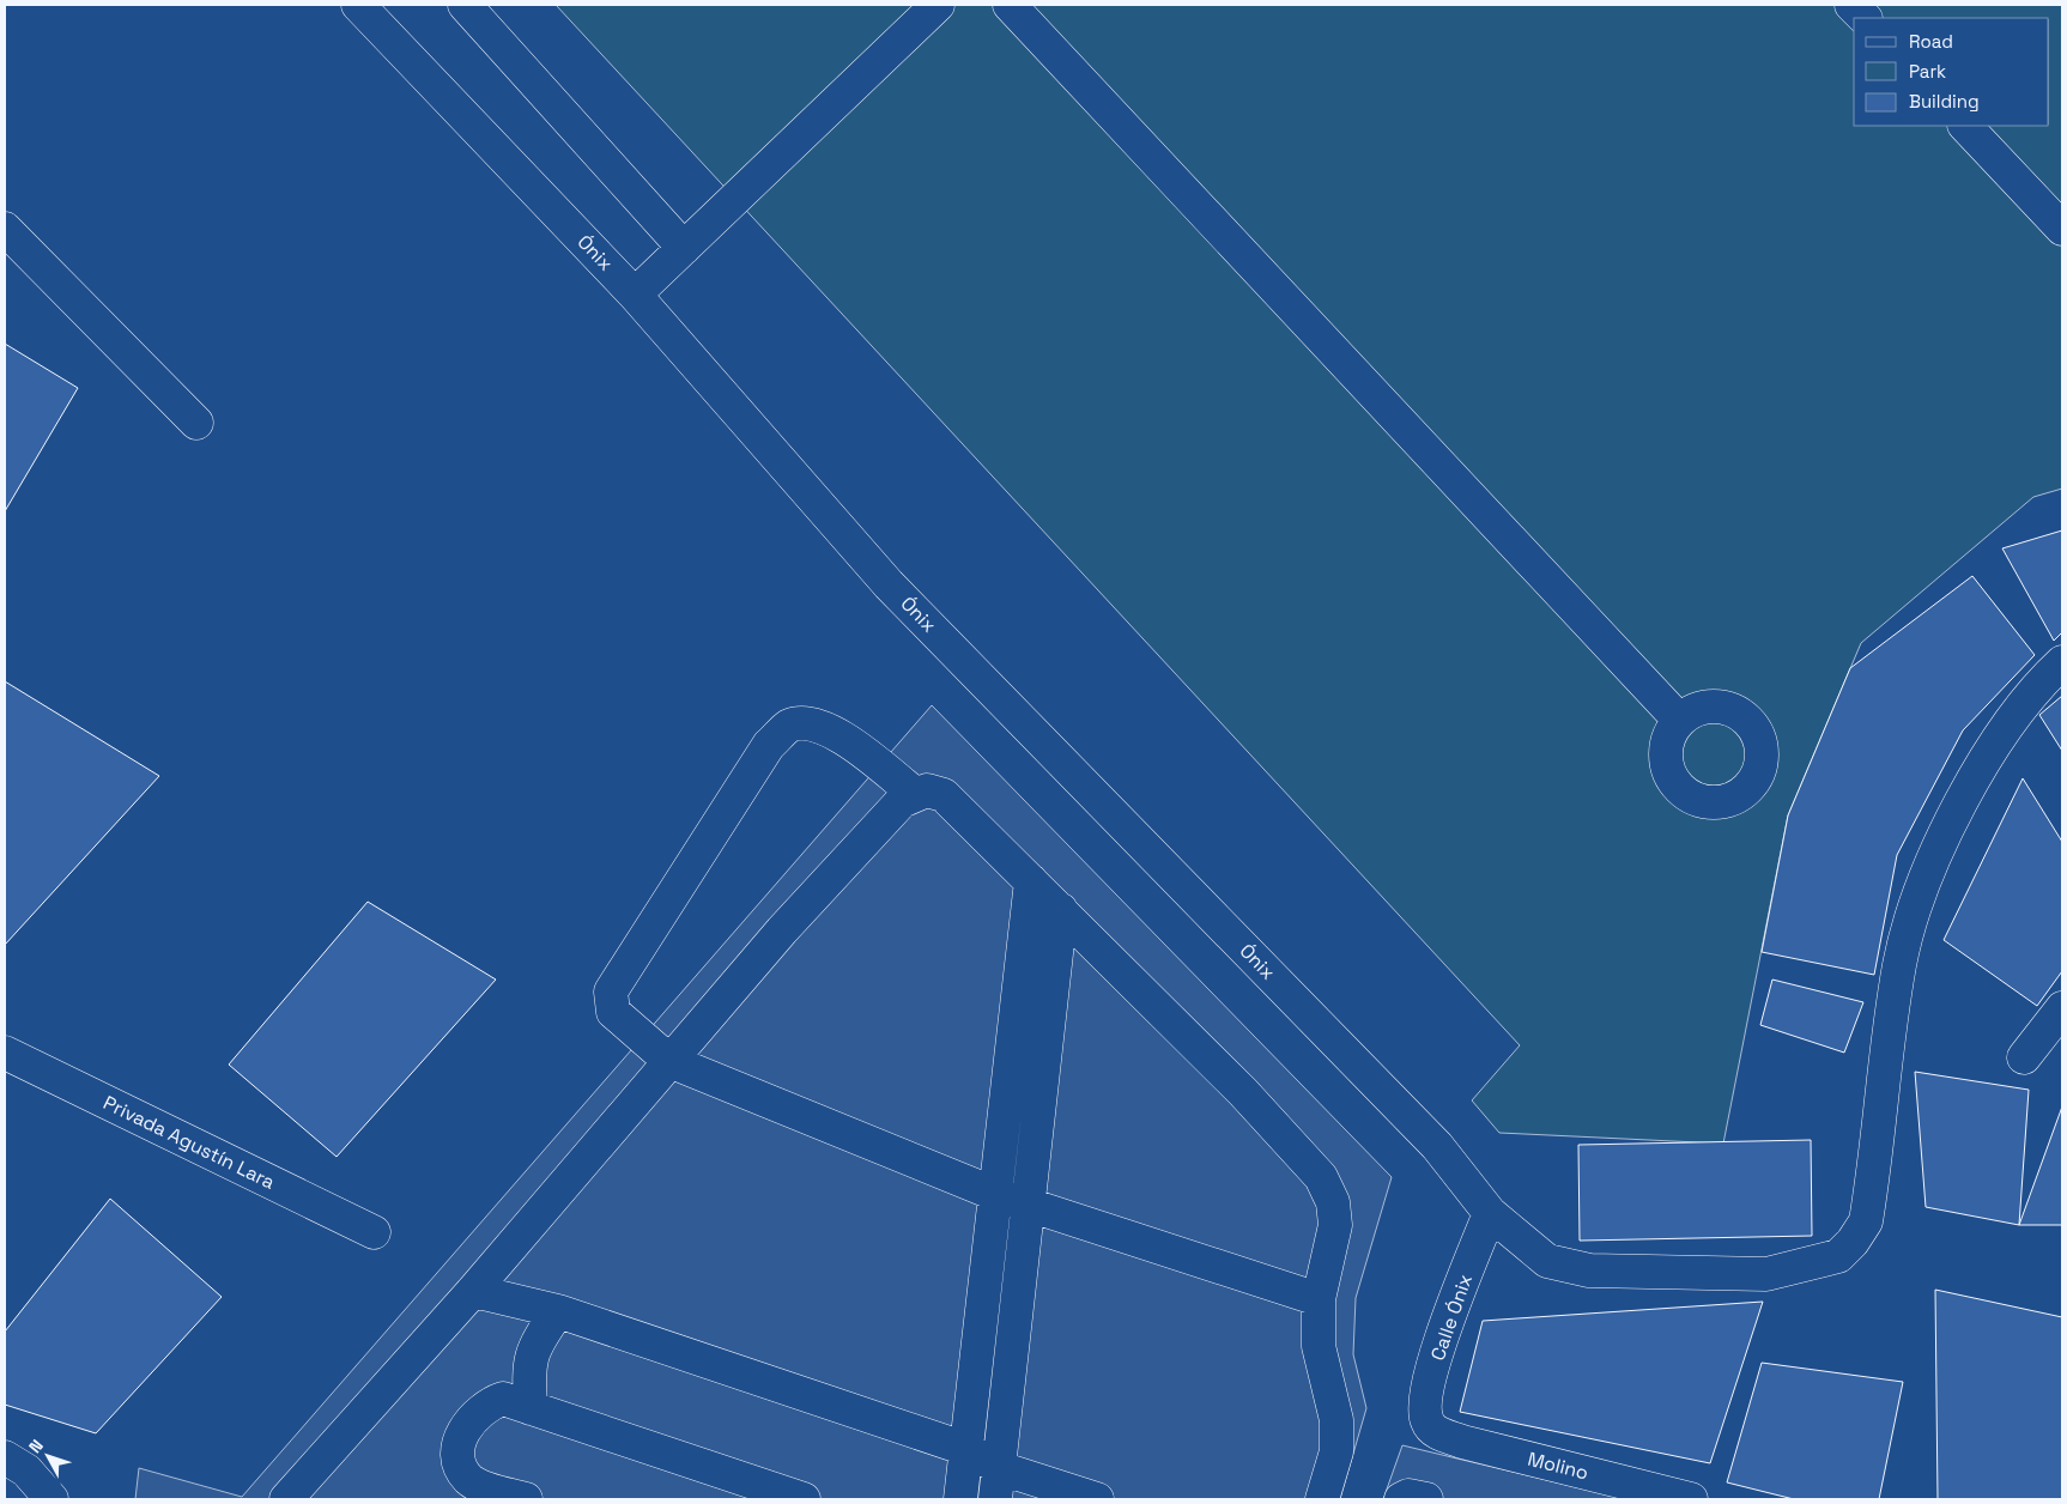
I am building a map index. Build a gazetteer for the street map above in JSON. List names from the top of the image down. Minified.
{"streets":{"street":["Ónix","Privada Agustín Lara","Calle Ónix","Molino"]},"crossings":[["Ónix","Calle Ónix"],["Calle Ónix","Molino"]],"legend":["Road","Park","Building"],"north":"top left"}
